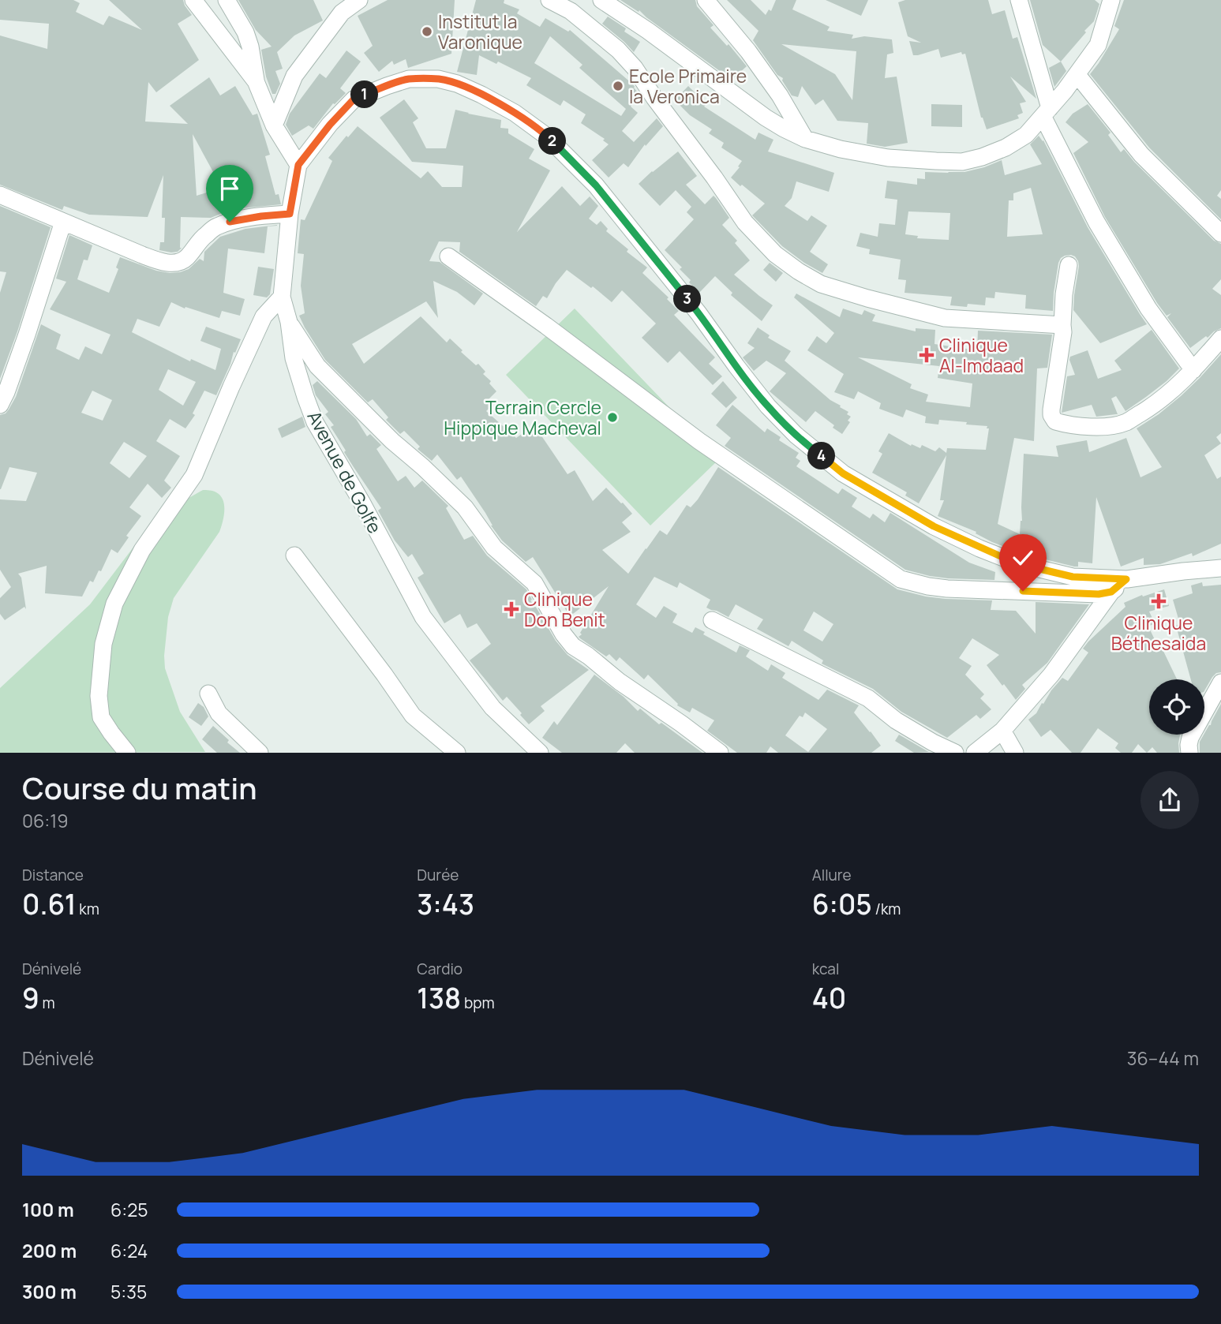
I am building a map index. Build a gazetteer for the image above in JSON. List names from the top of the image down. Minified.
{"streets":{"street":["Avenue de Golfe"]},"places":{"other":["Institut la Varonique","Ecole Primaire la Veronica","Terrain Cercle Hippique Macheval"],"health":["Clinique Al-Imdaad","Clinique Béthesaida","Clinique Don Benit"]},"page":{"pins":["1","2","3","4"],"heading":["Course du matin","06:19"],"stats":[["Distance","0.61 km"],["Durée","3:43"],["Allure","6:05 /km"],["Dénivelé","9 m"],["Cardio","138 bpm"],["kcal","40"]],"chart":["Dénivelé","36–44 m"],"list":[{"name":"100 m","note":"6:25"},{"name":"200 m","note":"6:24"},{"name":"300 m","note":"5:35"}]}}
